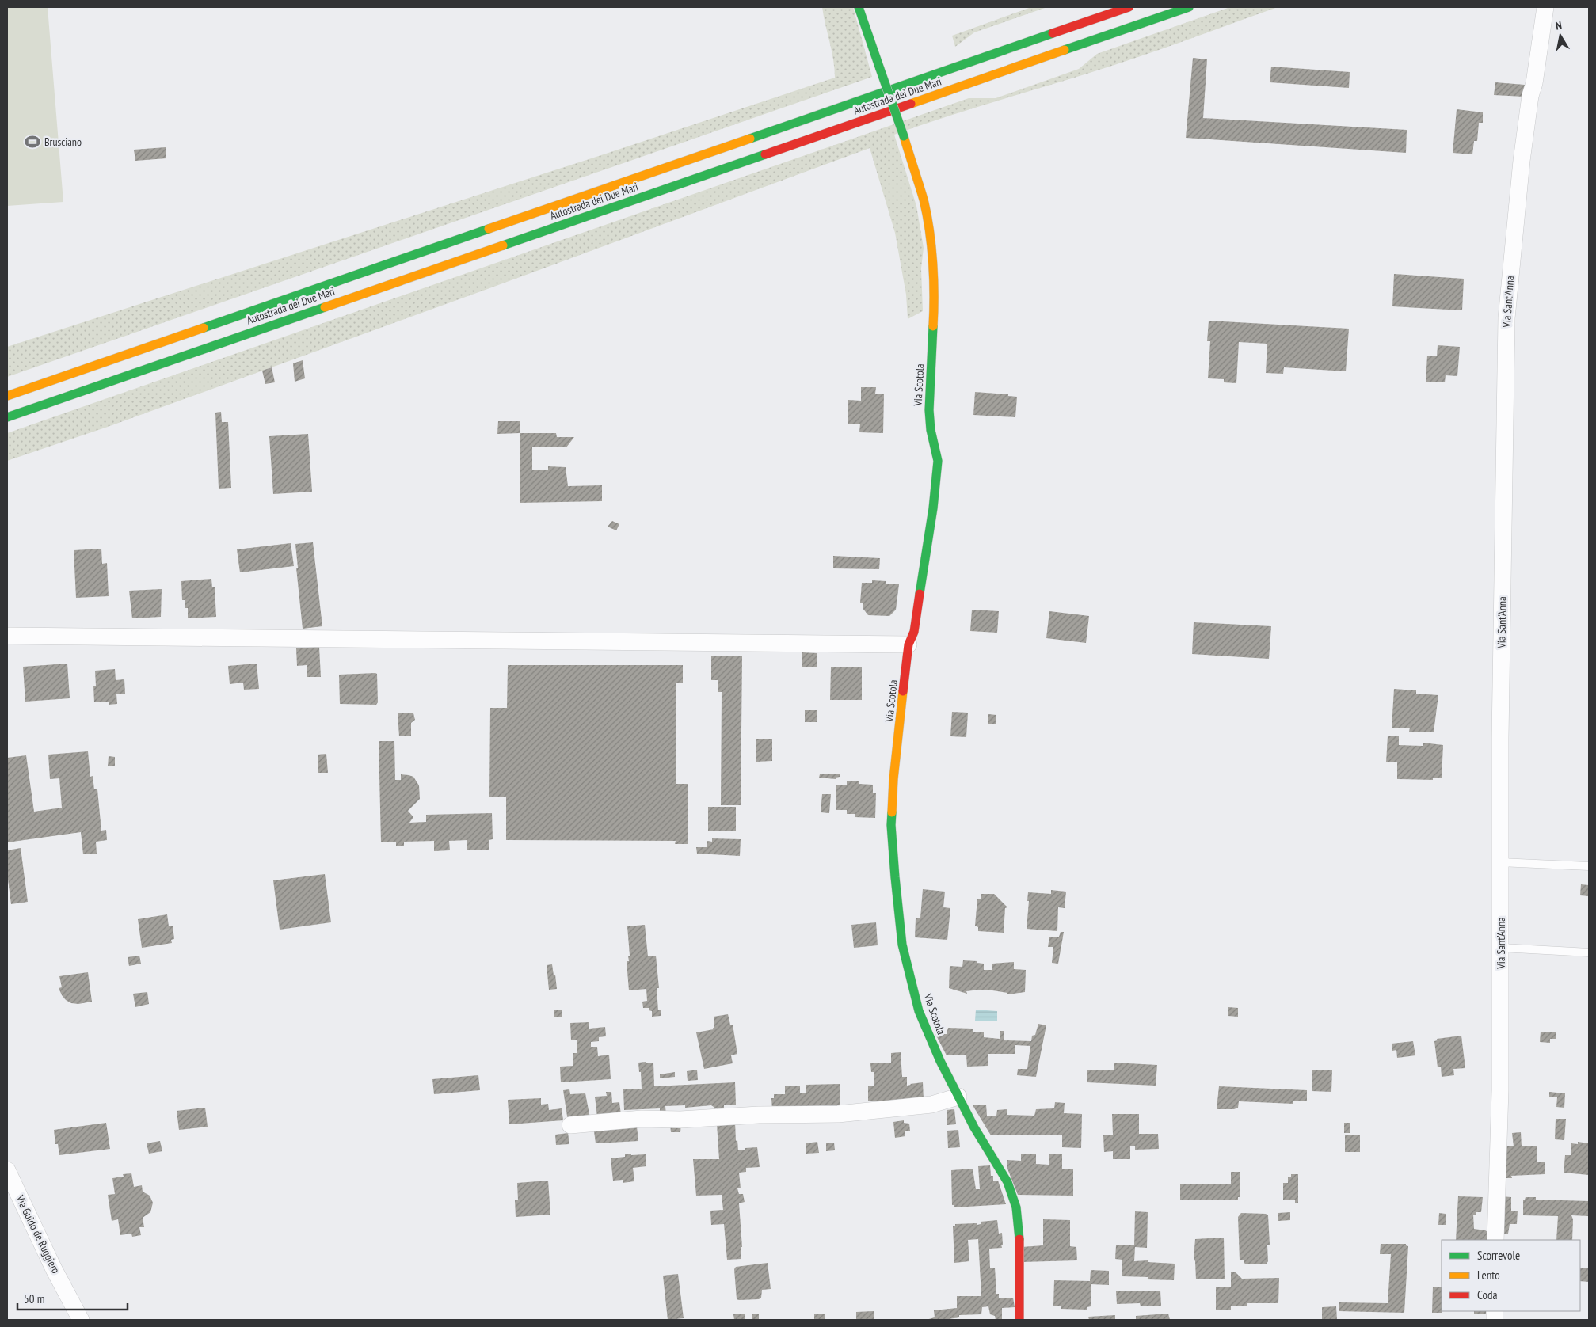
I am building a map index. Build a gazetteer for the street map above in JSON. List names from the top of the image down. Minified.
{"streets":{"main road":["Autostrada dei Due Mari","Via Scotola"],"street":["Via Sant'Anna","Via Guido de Ruggiero"]},"places":{"sports":["Brusciano"]},"legend":["Scorrevole","Lento","Coda"],"scale_bar":"50 m","north":"top"}
